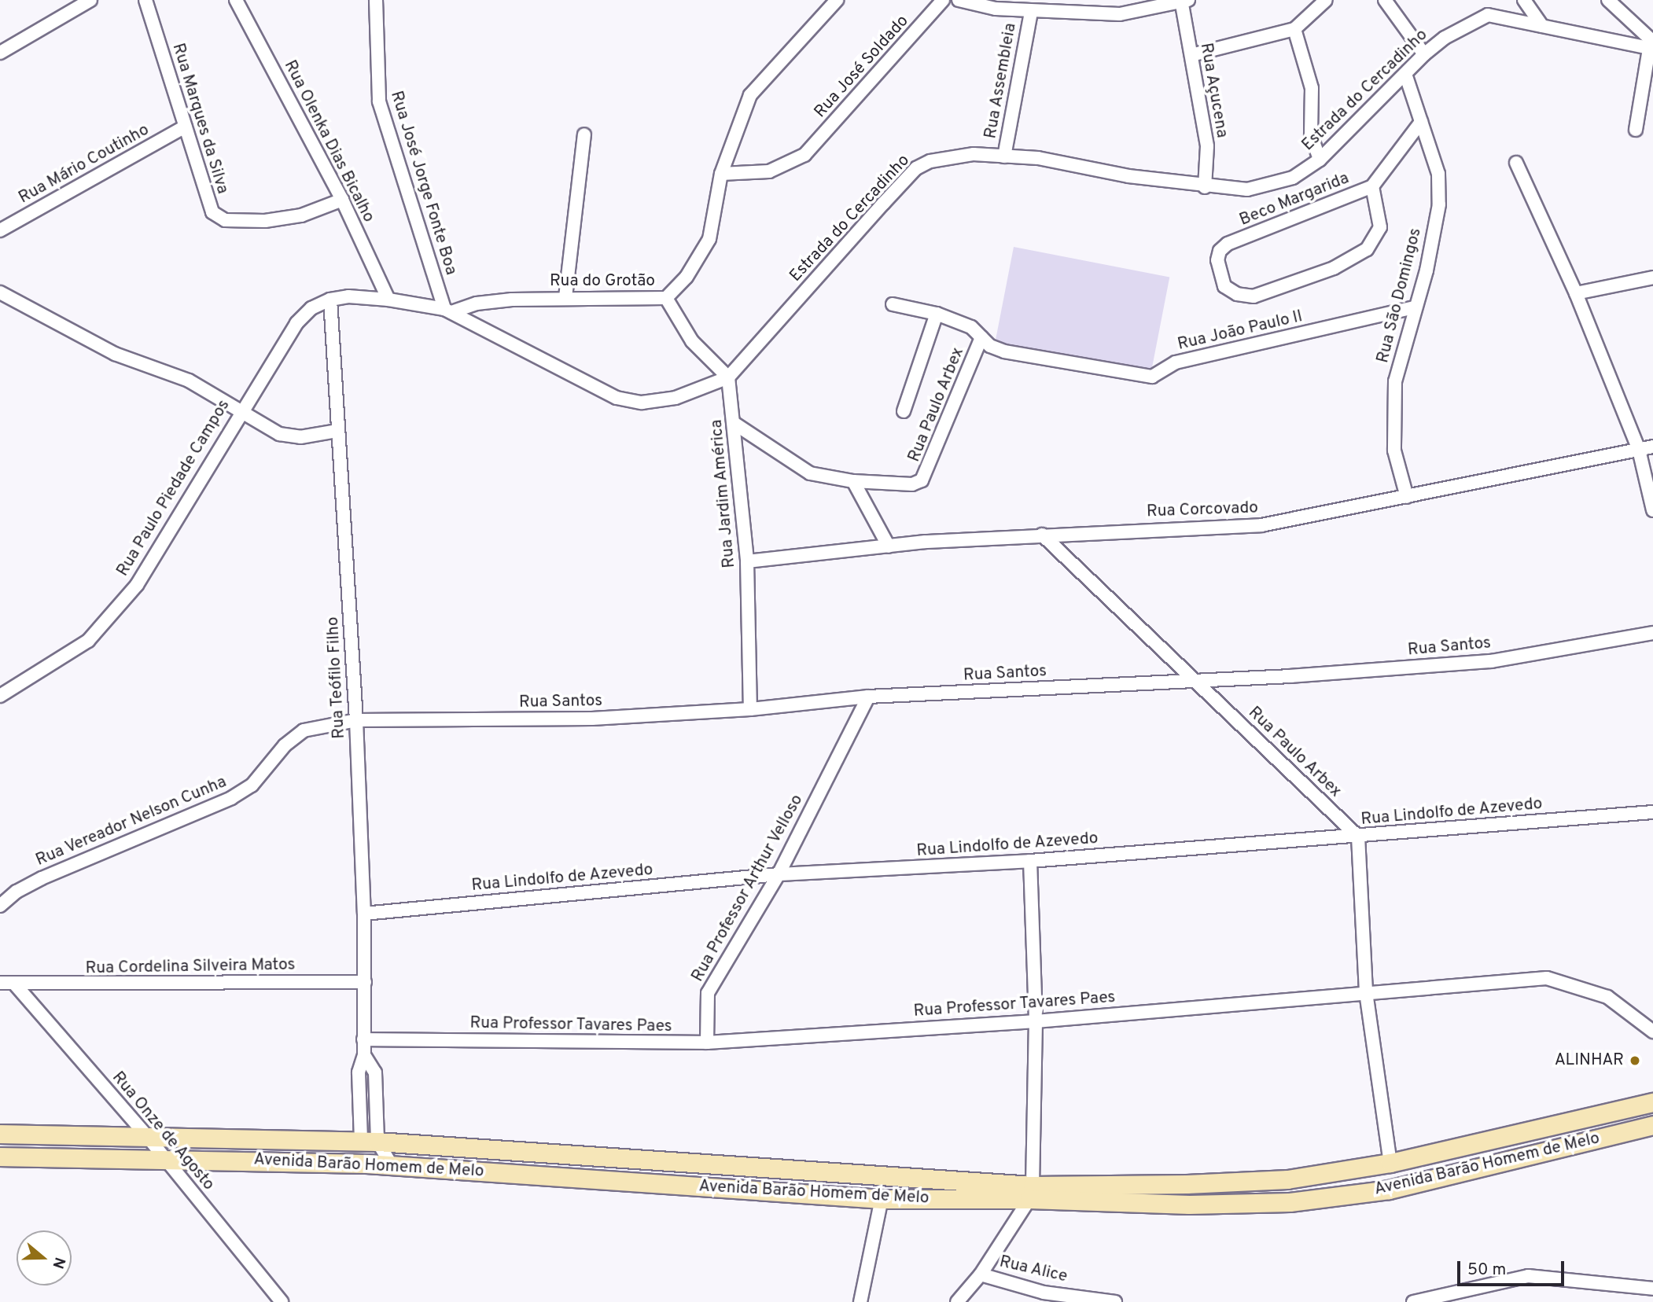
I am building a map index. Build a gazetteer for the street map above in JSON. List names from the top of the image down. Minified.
{"streets":{"main road":["Avenida Barão Homem de Melo"],"street":["Rua José Soldado","Rua Assembleia","Rua Açucena","Estrada do Cercadinho","Rua Marques da Silva","Rua Olenka Dias Bicalho","Rua Mário Coutinho","Rua José Jorge Fonte Boa","Beco Margarida","Rua do Grotão","Rua São Domingos","Rua João Paulo II","Rua Paulo Arbex","Rua Paulo Piedade Campos","Rua Jardim América","Rua Corcovado","Rua Santos","Rua Teófilo Filho","Rua Lindolfo de Azevedo","Rua Vereador Nelson Cunha","Rua Professor Arthur Velloso","Rua Cordelina Silveira Matos","Rua Professor Tavares Paes","Rua Onze de Agosto","Rua Alice"]},"crossings":[["Rua José Soldado","Rua do Grotão"],["Rua Assembleia","Estrada do Cercadinho"],["Rua Açucena","Estrada do Cercadinho"],["Estrada do Cercadinho","Rua Olenka Dias Bicalho"],["Estrada do Cercadinho","Rua José Jorge Fonte Boa"],["Estrada do Cercadinho","Rua do Grotão"],["Estrada do Cercadinho","Rua São Domingos"],["Estrada do Cercadinho","Rua Paulo Piedade Campos"],["Estrada do Cercadinho","Rua Jardim América"],["Estrada do Cercadinho","Rua Teófilo Filho"],["Rua Marques da Silva","Rua Olenka Dias Bicalho"],["Rua Marques da Silva","Rua Mário Coutinho"],["Rua José Jorge Fonte Boa","Rua do Grotão"],["Rua São Domingos","Rua João Paulo II"],["Rua São Domingos","Rua Corcovado"],["Rua João Paulo II","Rua Paulo Arbex"],["Rua Paulo Arbex","Rua Corcovado"],["Rua Paulo Arbex","Rua Santos"],["Rua Paulo Arbex","Rua Lindolfo de Azevedo"],["Rua Paulo Piedade Campos","Rua Teófilo Filho"],["Rua Jardim América","Rua Corcovado"],["Rua Jardim América","Rua Santos"],["Rua Santos","Rua Teófilo Filho"],["Rua Santos","Rua Vereador Nelson Cunha"],["Rua Santos","Rua Professor Arthur Velloso"],["Rua Teófilo Filho","Rua Lindolfo de Azevedo"],["Rua Teófilo Filho","Rua Vereador Nelson Cunha"],["Rua Teófilo Filho","Rua Cordelina Silveira Matos"],["Rua Teófilo Filho","Rua Professor Tavares Paes"],["Rua Teófilo Filho","Avenida Barão Homem de Melo"],["Rua Lindolfo de Azevedo","Rua Professor Arthur Velloso"],["Rua Professor Arthur Velloso","Rua Professor Tavares Paes"],["Rua Cordelina Silveira Matos","Rua Onze de Agosto"],["Rua Onze de Agosto","Avenida Barão Homem de Melo"]],"places":["ALINHAR"],"scale_bar":"50 m","north":"right"}
